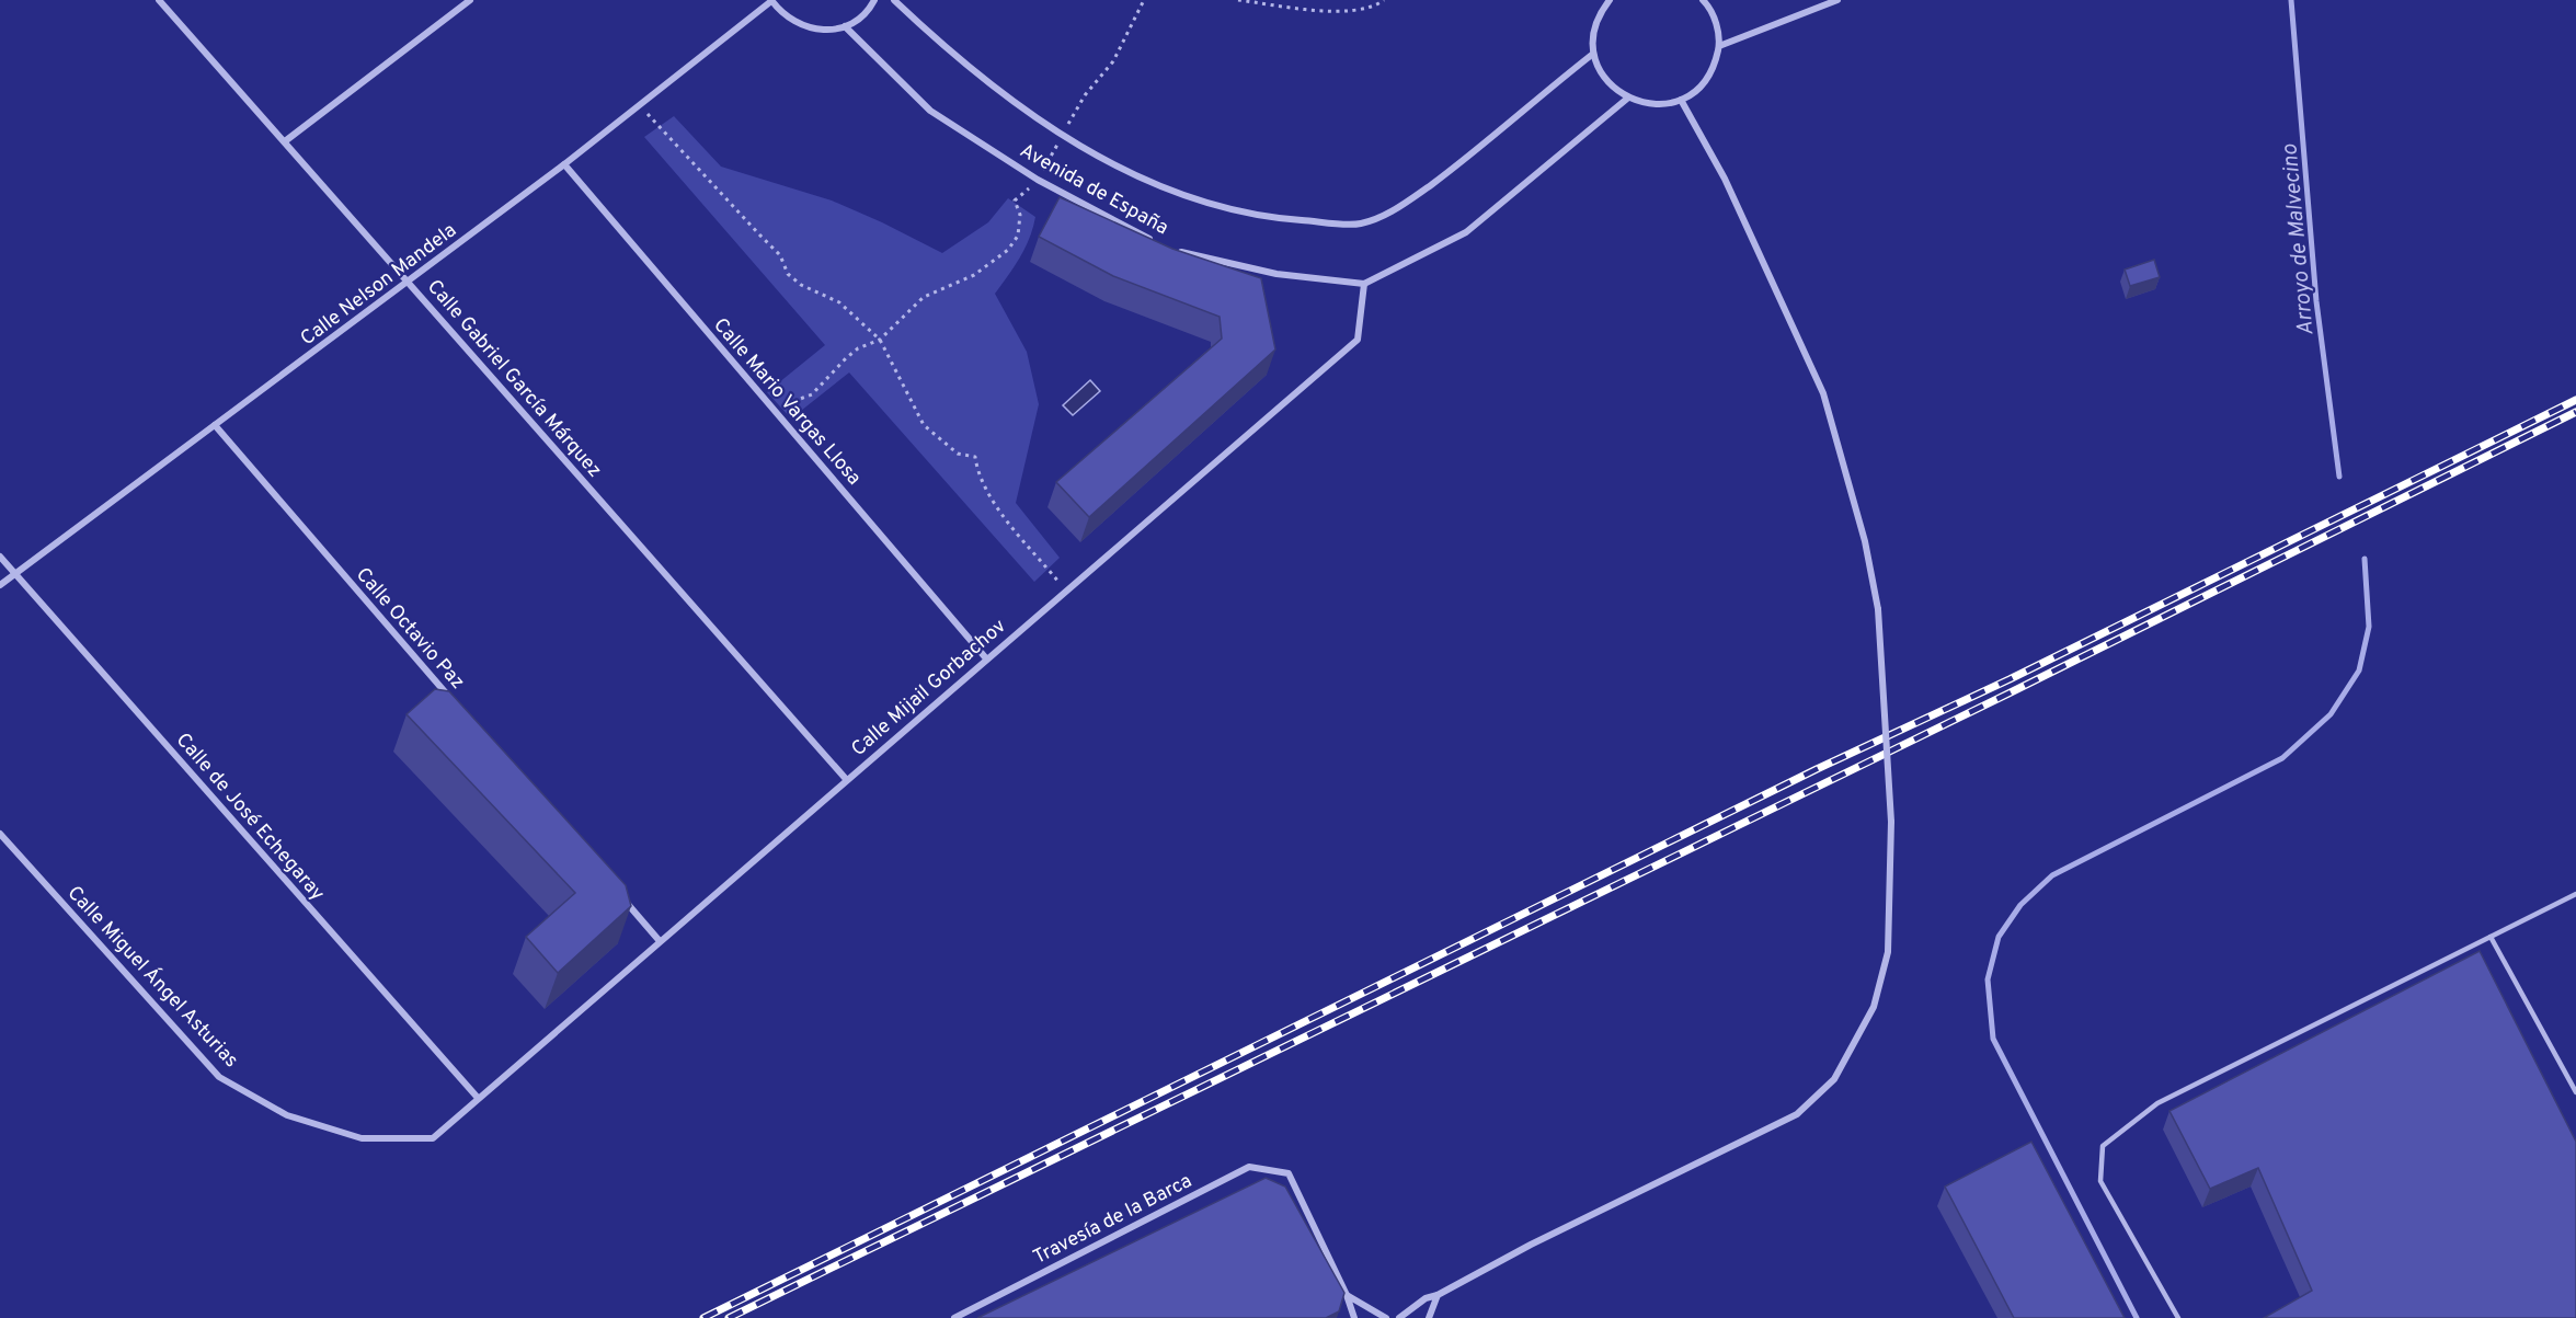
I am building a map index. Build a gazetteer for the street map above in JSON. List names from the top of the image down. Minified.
{"streets":{"street":["Avenida de España","Calle Nelson Mandela","Calle Gabriel García Márquez","Calle Mario Vargas Llosa","Calle Octavio Paz","Calle Mijail Gorbachov","Calle de José Echegaray","Calle Miguel Ángel Asturias","Travesía de la Barca"]},"crossings":[["Avenida de España","Calle Mijail Gorbachov"],["Calle Nelson Mandela","Calle Gabriel García Márquez"],["Calle Nelson Mandela","Calle Mario Vargas Llosa"],["Calle Nelson Mandela","Calle Octavio Paz"],["Calle Nelson Mandela","Calle de José Echegaray"],["Calle Gabriel García Márquez","Calle Mijail Gorbachov"],["Calle Mario Vargas Llosa","Calle Mijail Gorbachov"],["Calle Mijail Gorbachov","Calle de José Echegaray"],["Calle Mijail Gorbachov","Calle Miguel Ángel Asturias"],["Calle de José Echegaray","Calle Miguel Ángel Asturias"]],"water":["Arroyo de Malvecino"]}
